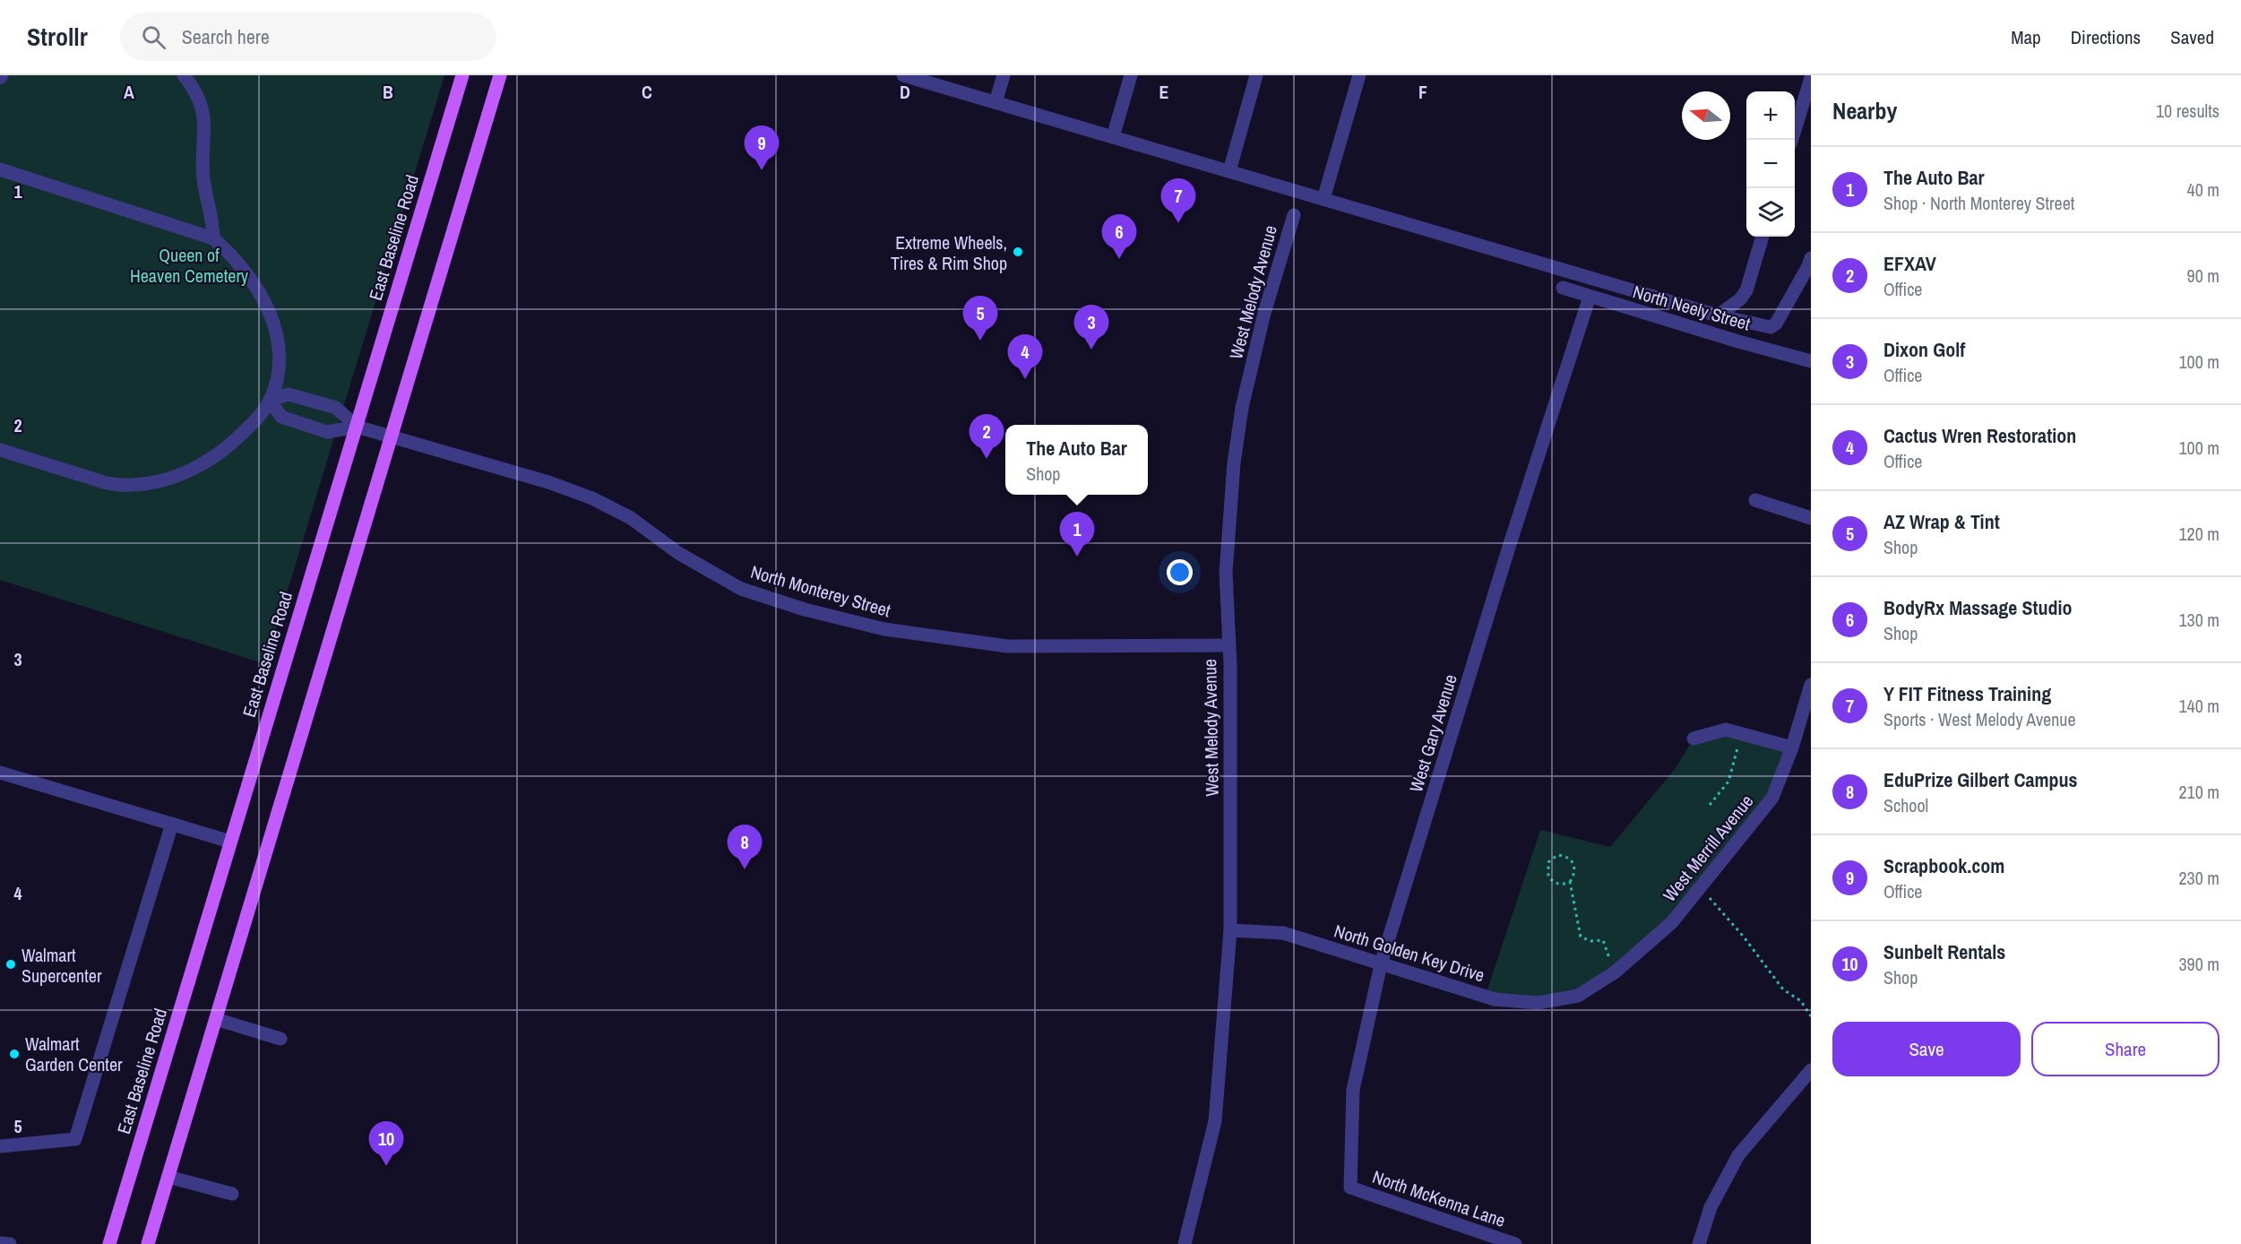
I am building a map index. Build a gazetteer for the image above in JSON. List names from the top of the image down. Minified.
{"streets":{"main road":["East Baseline Road"],"street":["West Melody Avenue","North Neely Street","North Monterey Street","West Gary Avenue","West Merrill Avenue","North Golden Key Drive","North McKenna Lane"]},"crossings":[["East Baseline Road","North Monterey Street"],["West Melody Avenue","North Monterey Street"],["West Melody Avenue","North Golden Key Drive"],["North Neely Street","West Gary Avenue"],["West Gary Avenue","North Golden Key Drive"],["West Gary Avenue","North McKenna Lane"],["West Merrill Avenue","North Golden Key Drive"]],"parks":["Queen of Heaven Cemetery"],"places":["Extreme Wheels, Tires & Rim Shop","Walmart Supercenter","Walmart Garden Center"],"north":"left","page":{"header":"Strollr","search":"Search here","nav":["Map","Directions","Saved"],"heading":["Nearby","10 results"],"map_buttons":["+","−"],"pins":["9","7","6","5","3","4","2","1","8","10"],"list":[{"mark":"1","name":"The Auto Bar","note":"Shop · North Monterey Street","value":"40 m"},{"mark":"2","name":"EFXAV","note":"Office","value":"90 m"},{"mark":"3","name":"Dixon Golf","note":"Office","value":"100 m"},{"mark":"4","name":"Cactus Wren Restoration","note":"Office","value":"100 m"},{"mark":"5","name":"AZ Wrap & Tint","note":"Shop","value":"120 m"},{"mark":"6","name":"BodyRx Massage Studio","note":"Shop","value":"130 m"},{"mark":"7","name":"Y FIT Fitness Training","note":"Sports · West Melody Avenue","value":"140 m"},{"mark":"8","name":"EduPrize Gilbert Campus","note":"School","value":"210 m"},{"mark":"9","name":"Scrapbook.com","note":"Office","value":"230 m"},{"mark":"10","name":"Sunbelt Rentals","note":"Shop","value":"390 m"}],"popup":["The Auto Bar","Shop"],"buttons":["Save","Share"]},"grid":{"columns":["A","B","C","D","E","F"],"rows":["1","2","3","4","5"]}}
